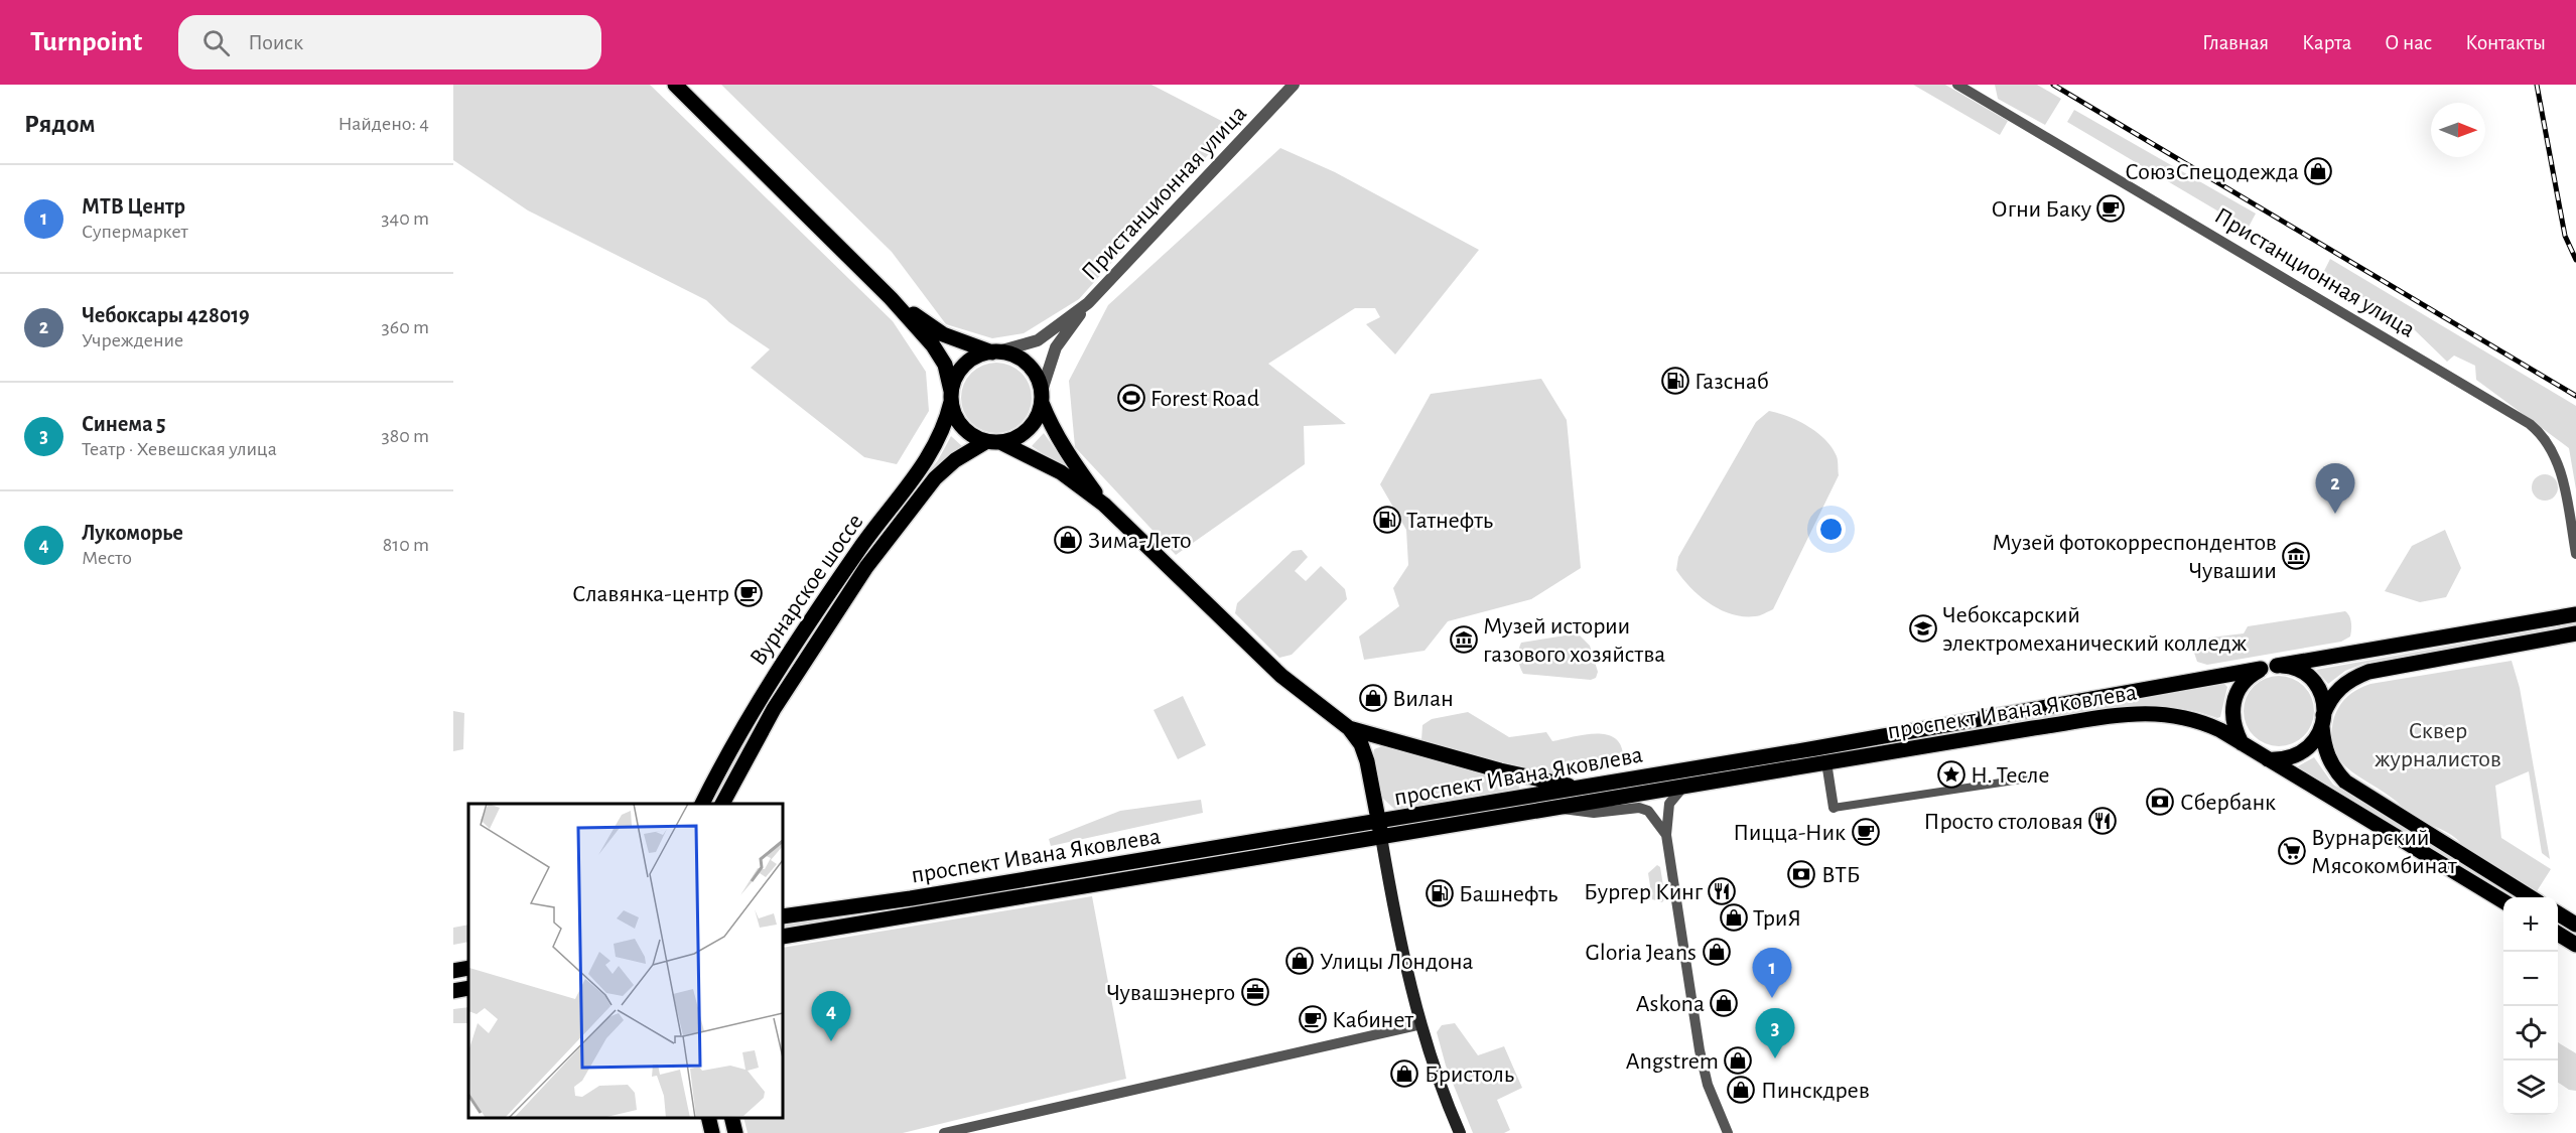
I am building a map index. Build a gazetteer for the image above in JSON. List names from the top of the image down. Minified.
{"streets":{"main road":["Вурнарское шоссе","проспект Ивана Яковлева"],"street":["Пристанционная улица"]},"crossings":[["Пристанционная улица","Вурнарское шоссе"]],"parks":["Сквер журналистов"],"places":{"shop":["СоюзСпецодежда","Зима-Лето","Вилан","ТриЯ","Gloria Jeans","Улицы Лондона","Askona","Angstrem","Бристоль","Пинскдрев"],"cafe":["Огни Баку","Славянка-центр","Пицца-Ник","Кабинет"],"fuel station":["Газснаб","Татнефть","Башнефть"],"sports":["Forest Road"],"museum":["Музей фотокорреспондентов Чувашии","Музей истории газового хозяйства"],"school or university":["Чебоксарский электромеханический колледж"],"place":["Н. Тесле"],"bank":["Сбербанк","ВТБ"],"restaurant":["Просто столовая","Бургер Кинг"],"supermarket":["Вурнарский Мясокомбинат"],"office":["Чувашэнерго"]},"north":"right","page":{"header":"Turnpoint","search":"Поиск","nav":["Главная","Карта","О нас","Контакты"],"heading":["Рядом","Найдено: 4"],"list":[{"mark":"1","name":"МТВ Центр","note":"Супермаркет","value":"340 m"},{"mark":"2","name":"Чебоксары 428019","note":"Учреждение","value":"360 m"},{"mark":"3","name":"Синема 5","note":"Театр · Хевешская улица","value":"380 m"},{"mark":"4","name":"Лукоморье","note":"Место","value":"810 m"}],"pins":["2","1","4","3"],"map_buttons":["+","−"]}}
